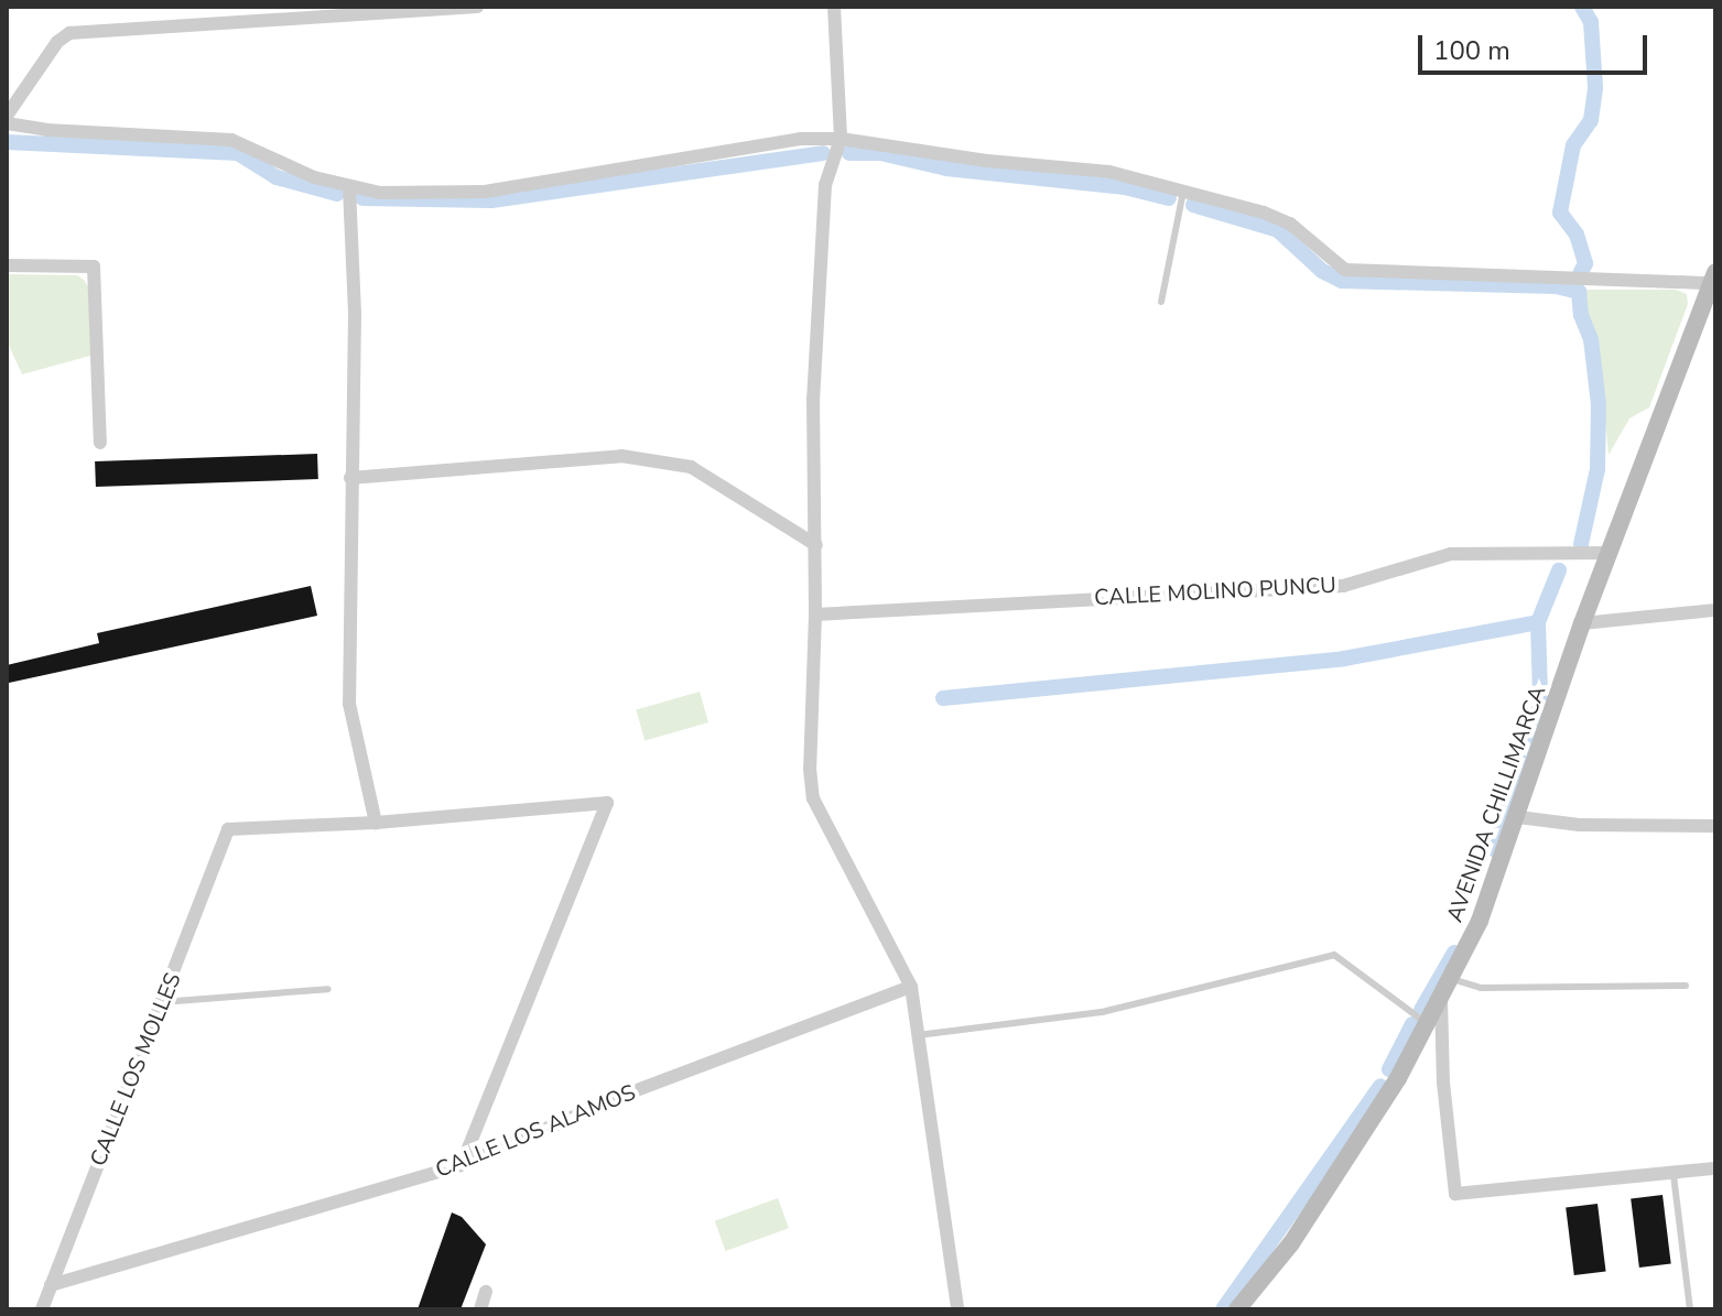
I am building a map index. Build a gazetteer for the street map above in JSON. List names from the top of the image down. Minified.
{"streets":{"street":["CALLE MOLINO PUNCU","AVENIDA CHILLIMARCA","CALLE LOS MOLLES","CALLE LOS ALAMOS"]},"crossings":[["CALLE MOLINO PUNCU","AVENIDA CHILLIMARCA"],["CALLE LOS MOLLES","CALLE LOS ALAMOS"]],"scale_bar":"100 m"}
